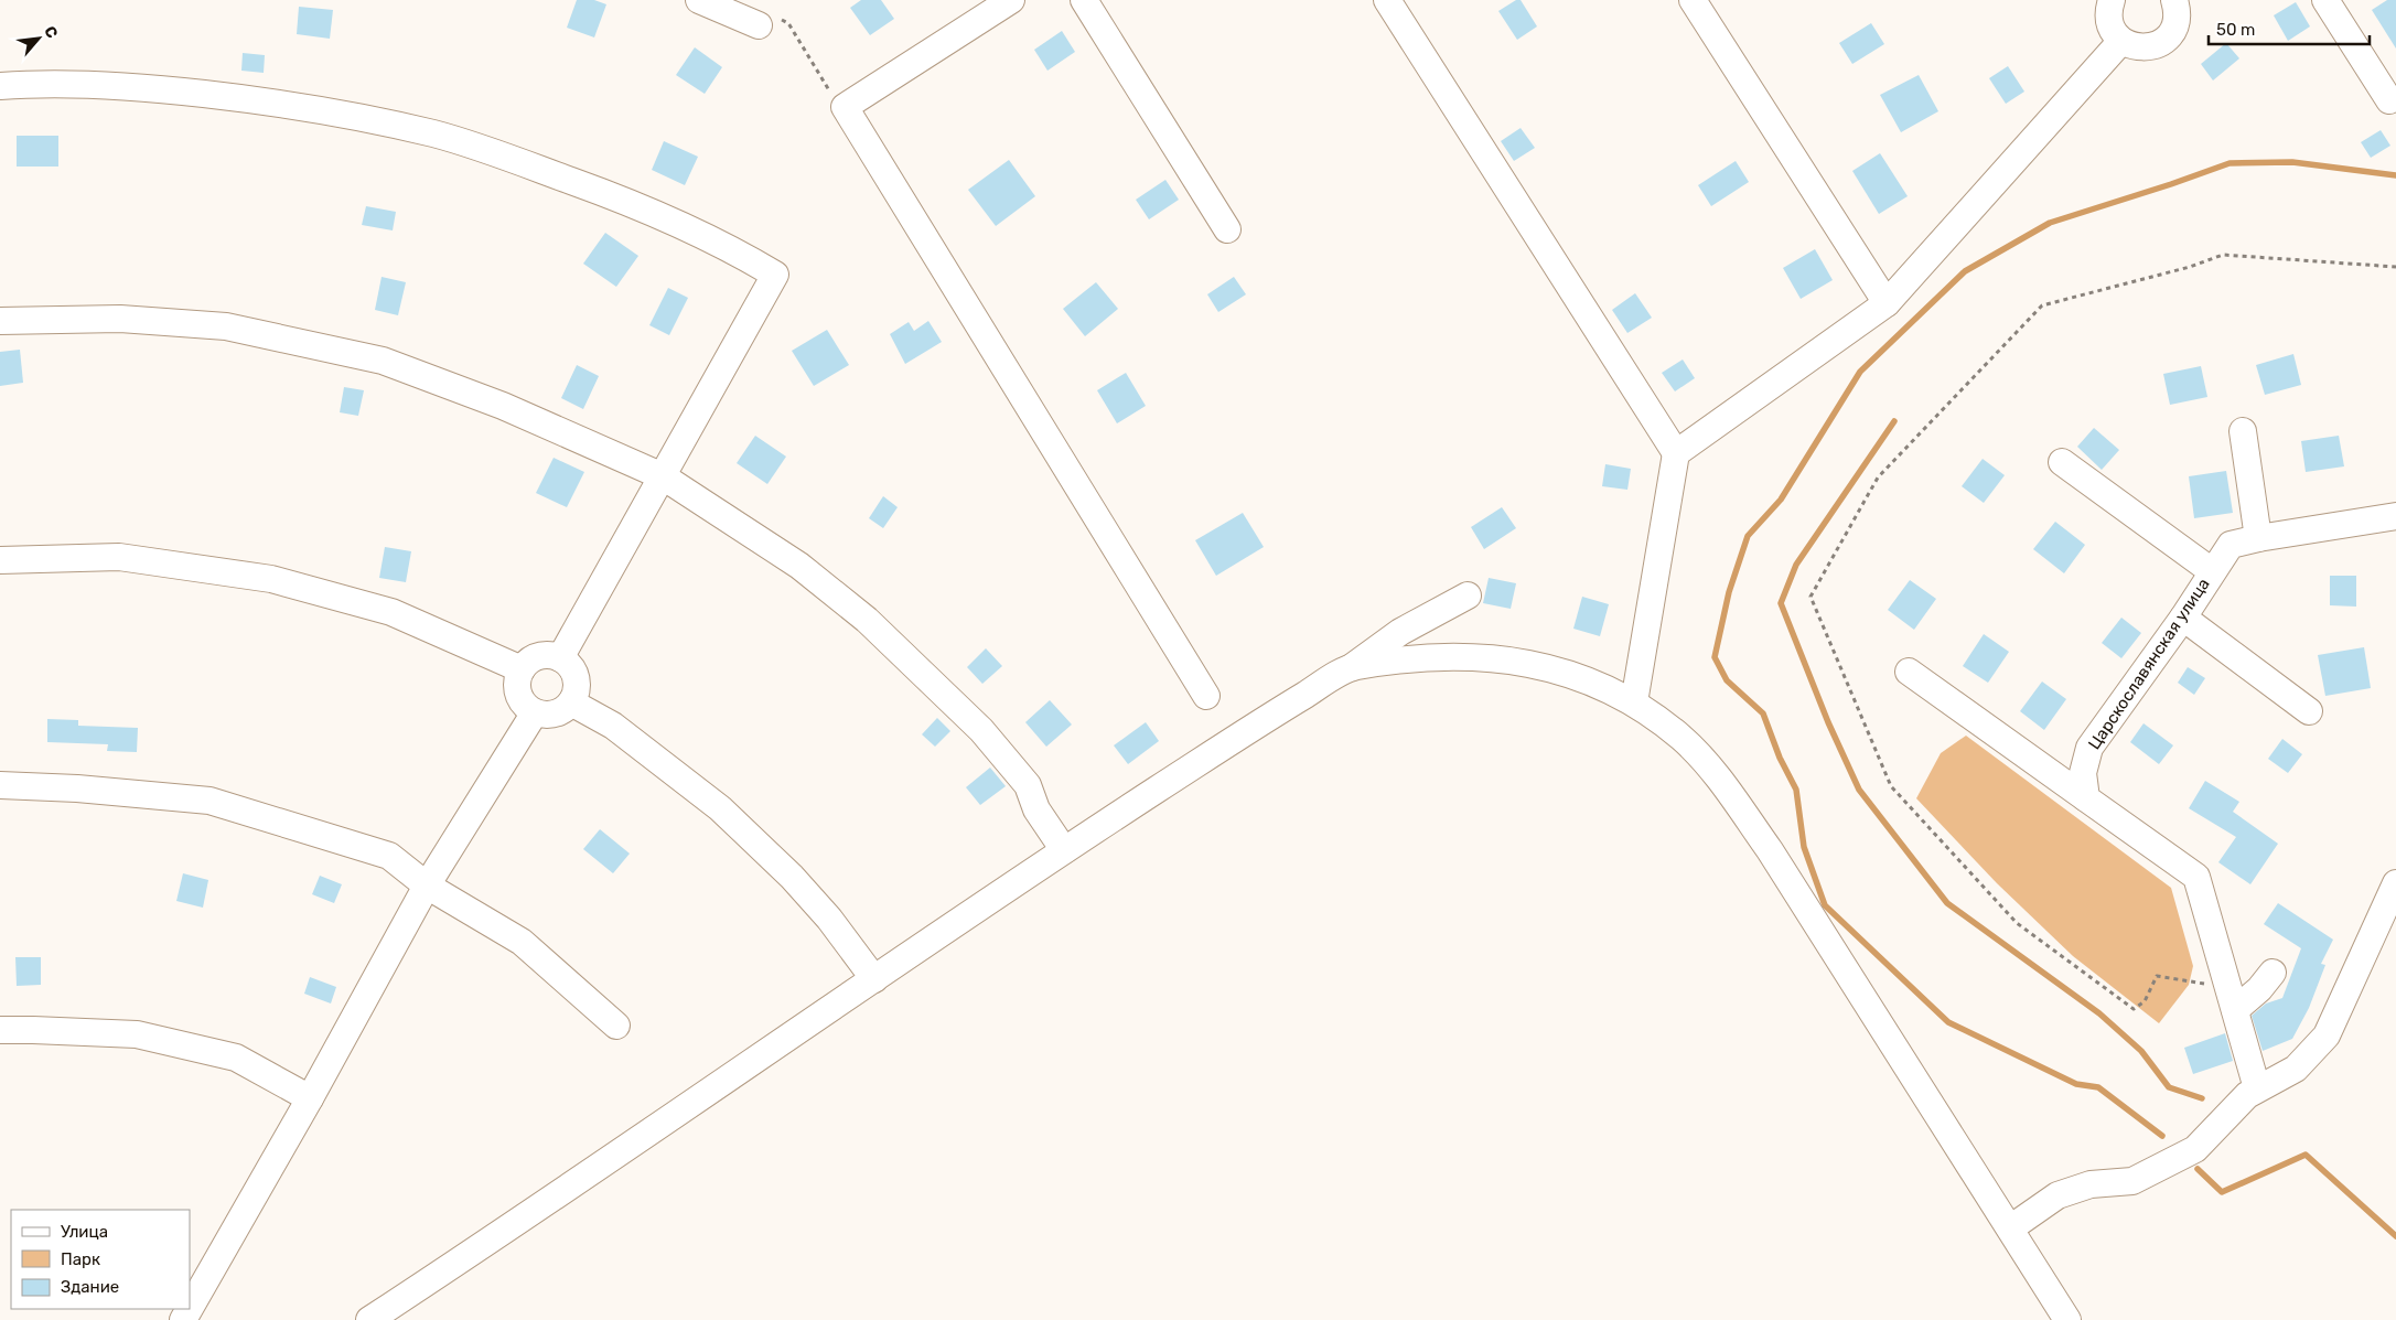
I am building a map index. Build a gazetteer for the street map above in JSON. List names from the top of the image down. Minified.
{"streets":{"street":["Царскославянская улица"]},"legend":["Улица","Парк","Здание"],"scale_bar":"50 m","north":"top right"}
